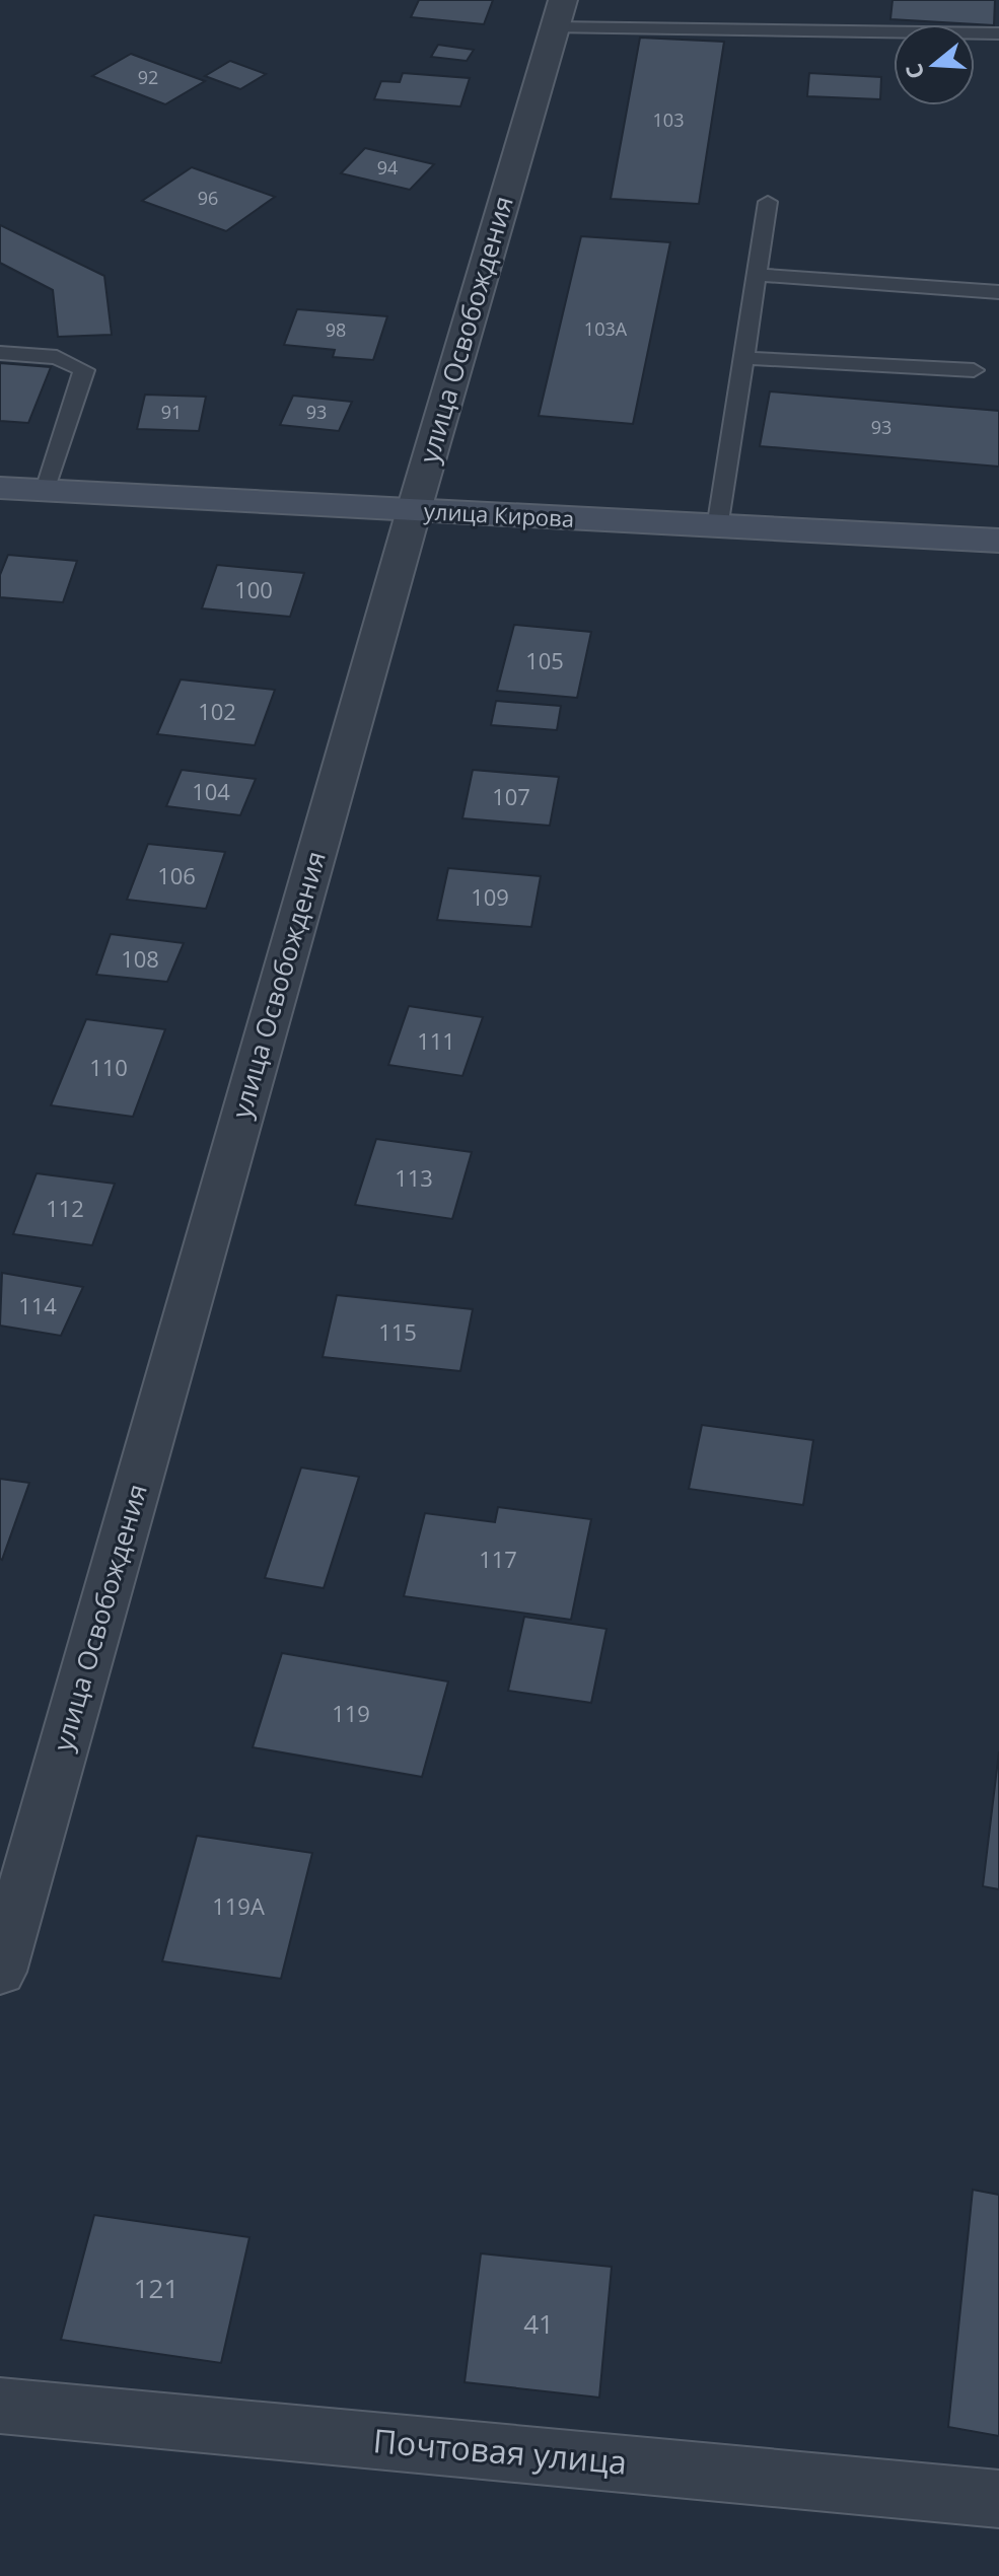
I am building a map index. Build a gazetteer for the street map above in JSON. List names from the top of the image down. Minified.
{"streets":{"main road":["улица Кирова"],"street":["улица Освобождения","Почтовая улица"]},"crossings":[["улица Освобождения","улица Кирова"]],"house_numbers":["92","103","94","96","103А","98","91","93","93","100","105","102","104","107","106","109","108","111","110","113","112","114","115","117","119","119А","121","41"],"north":"left"}
